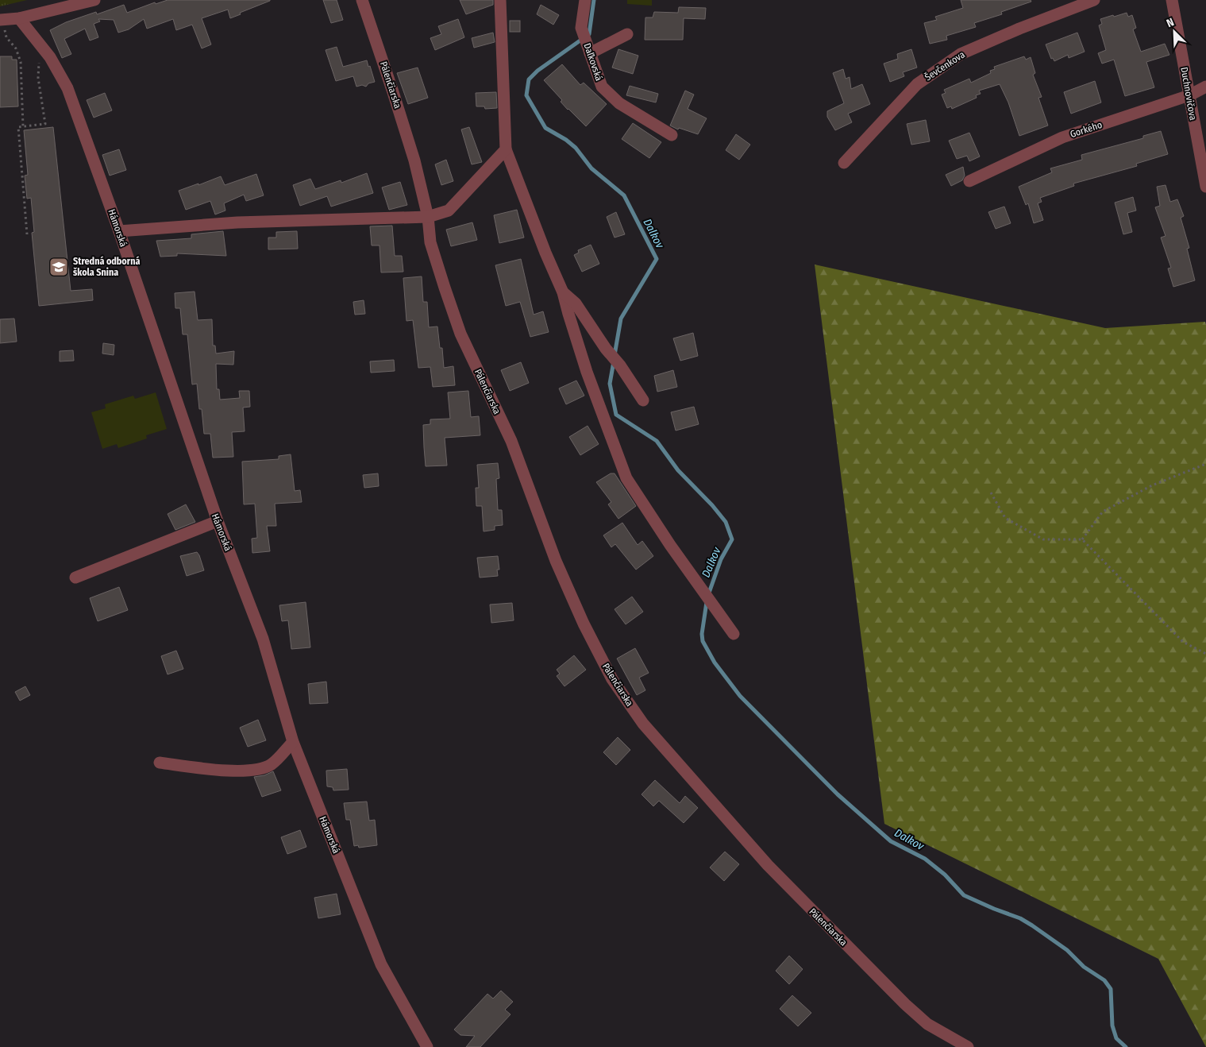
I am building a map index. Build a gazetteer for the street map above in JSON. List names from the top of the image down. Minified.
{"streets":{"street":["Daľkovská","Ševčenkova","Pálenčiarska","Duchnovičova","Gorkého","Hámorská"]},"crossings":[["Duchnovičova","Gorkého"]],"water":["Dalkov"],"places":{"school or university":["Stredná odborná škola Snina"]},"north":"top left"}
